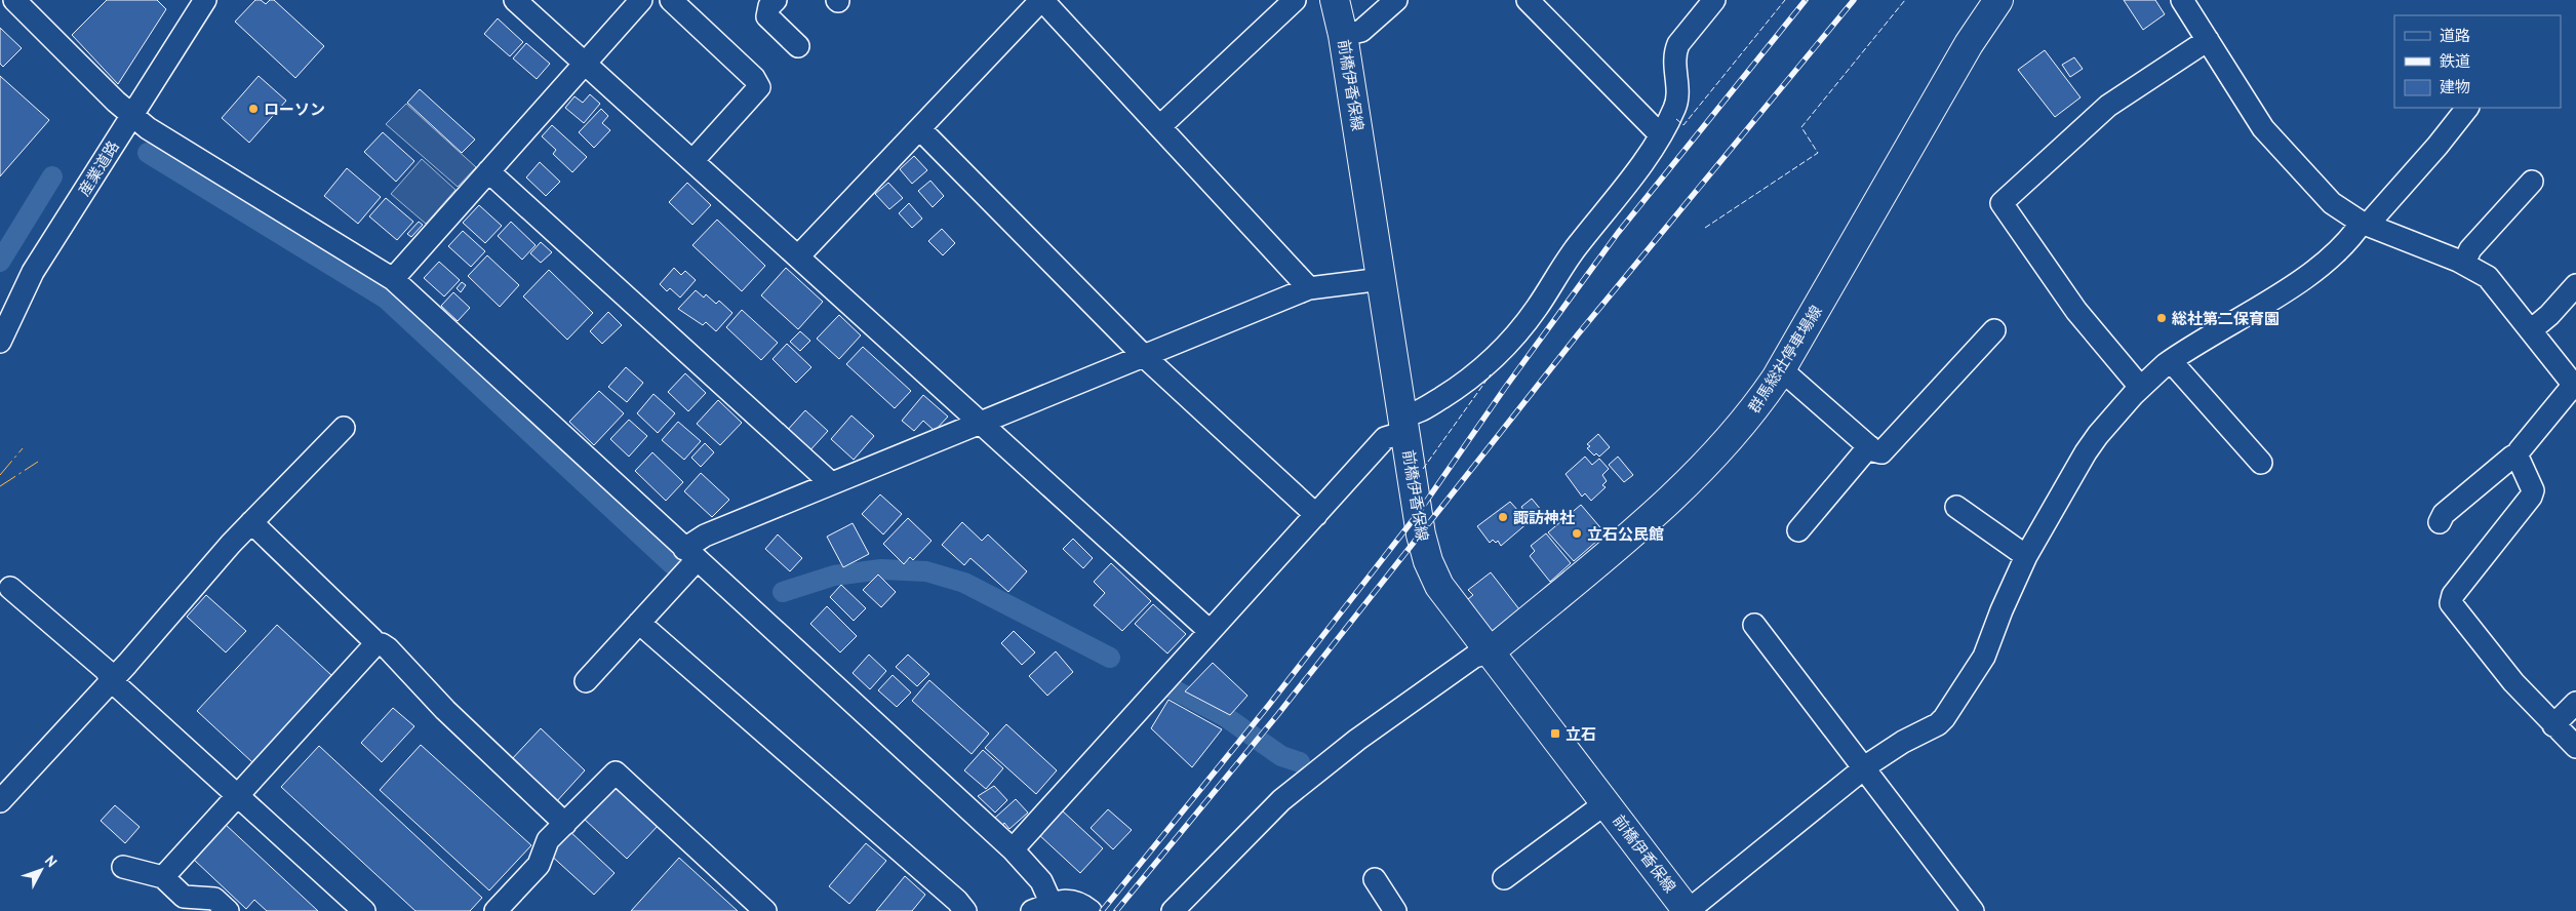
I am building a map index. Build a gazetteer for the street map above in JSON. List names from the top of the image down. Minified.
{"streets":{"main road":["前橋伊香保線","群馬総社停車場線"],"street":["産業道路"]},"crossings":[["前橋伊香保線","群馬総社停車場線"]],"places":{"other":["ローソン","総社第二保育園","諏訪神社","立石公民館"],"transit":["立石"]},"legend":["道路","鉄道","建物"],"north":"top right"}
